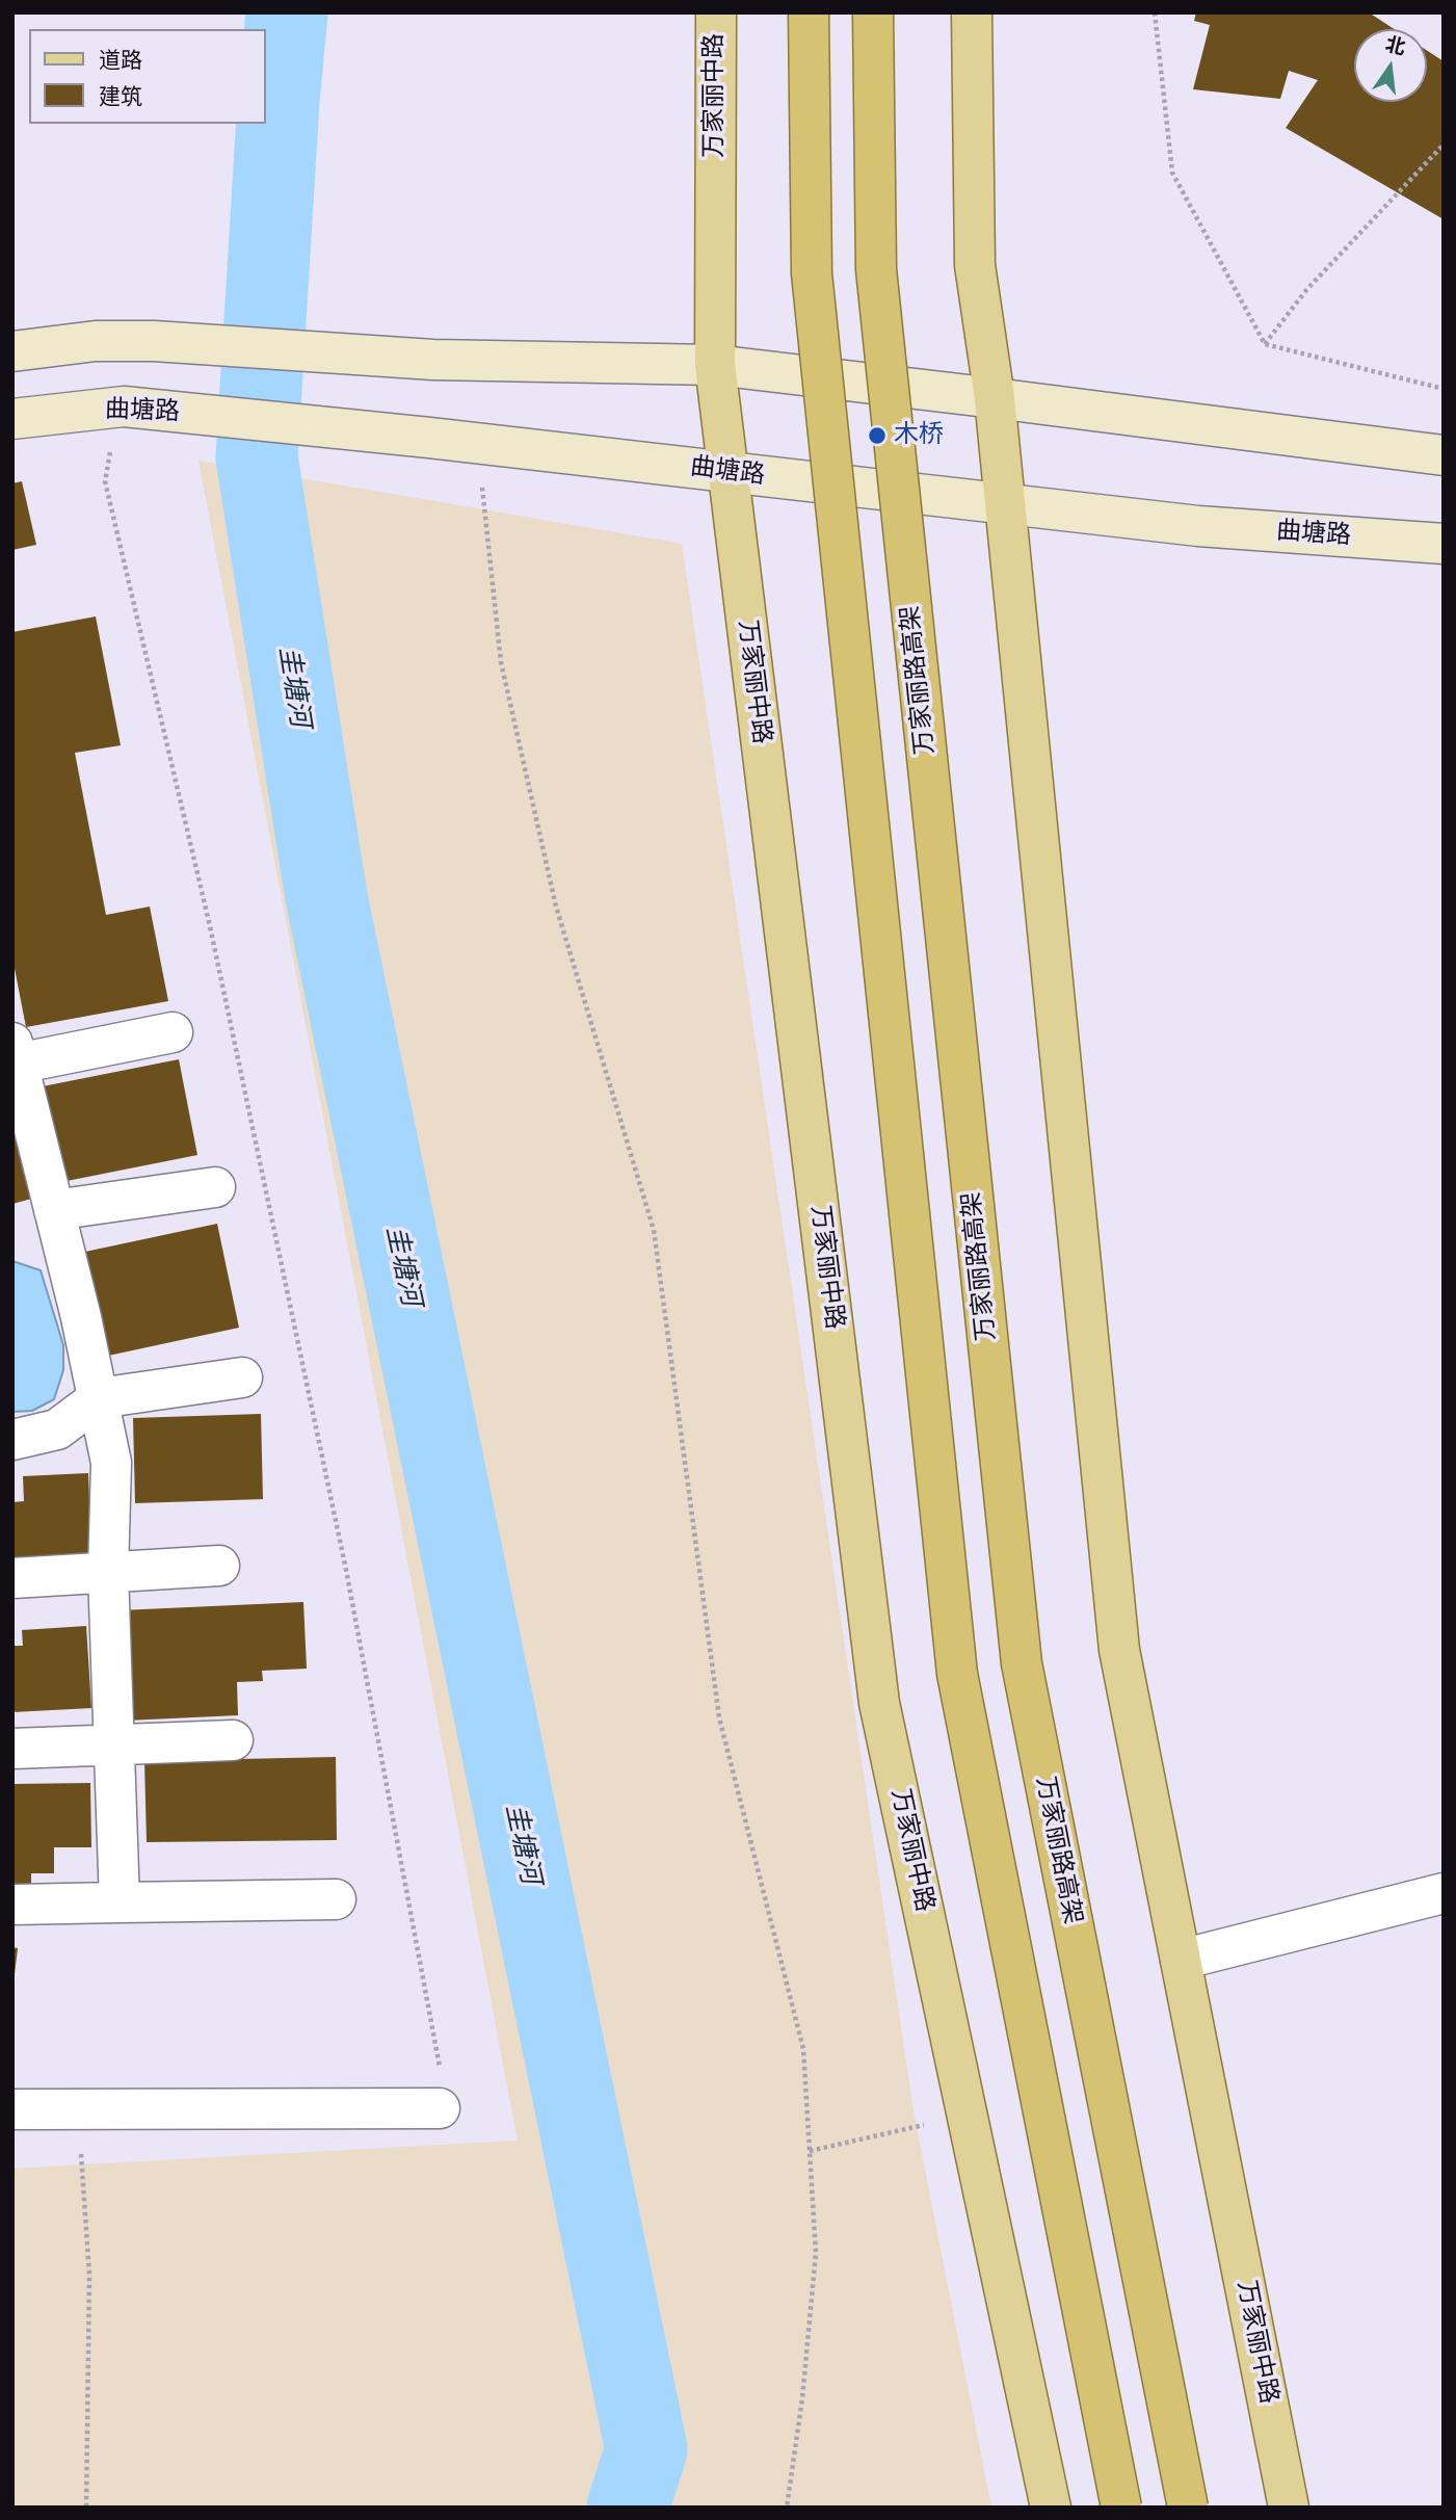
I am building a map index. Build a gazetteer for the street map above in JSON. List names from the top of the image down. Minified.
{"streets":{"highway":["万家丽路高架"],"main road":["万家丽中路","曲塘路"]},"crossings":[["万家丽中路","曲塘路"]],"water":["圭塘河"],"places":["木桥"],"legend":["道路","建筑"],"north":"top"}
